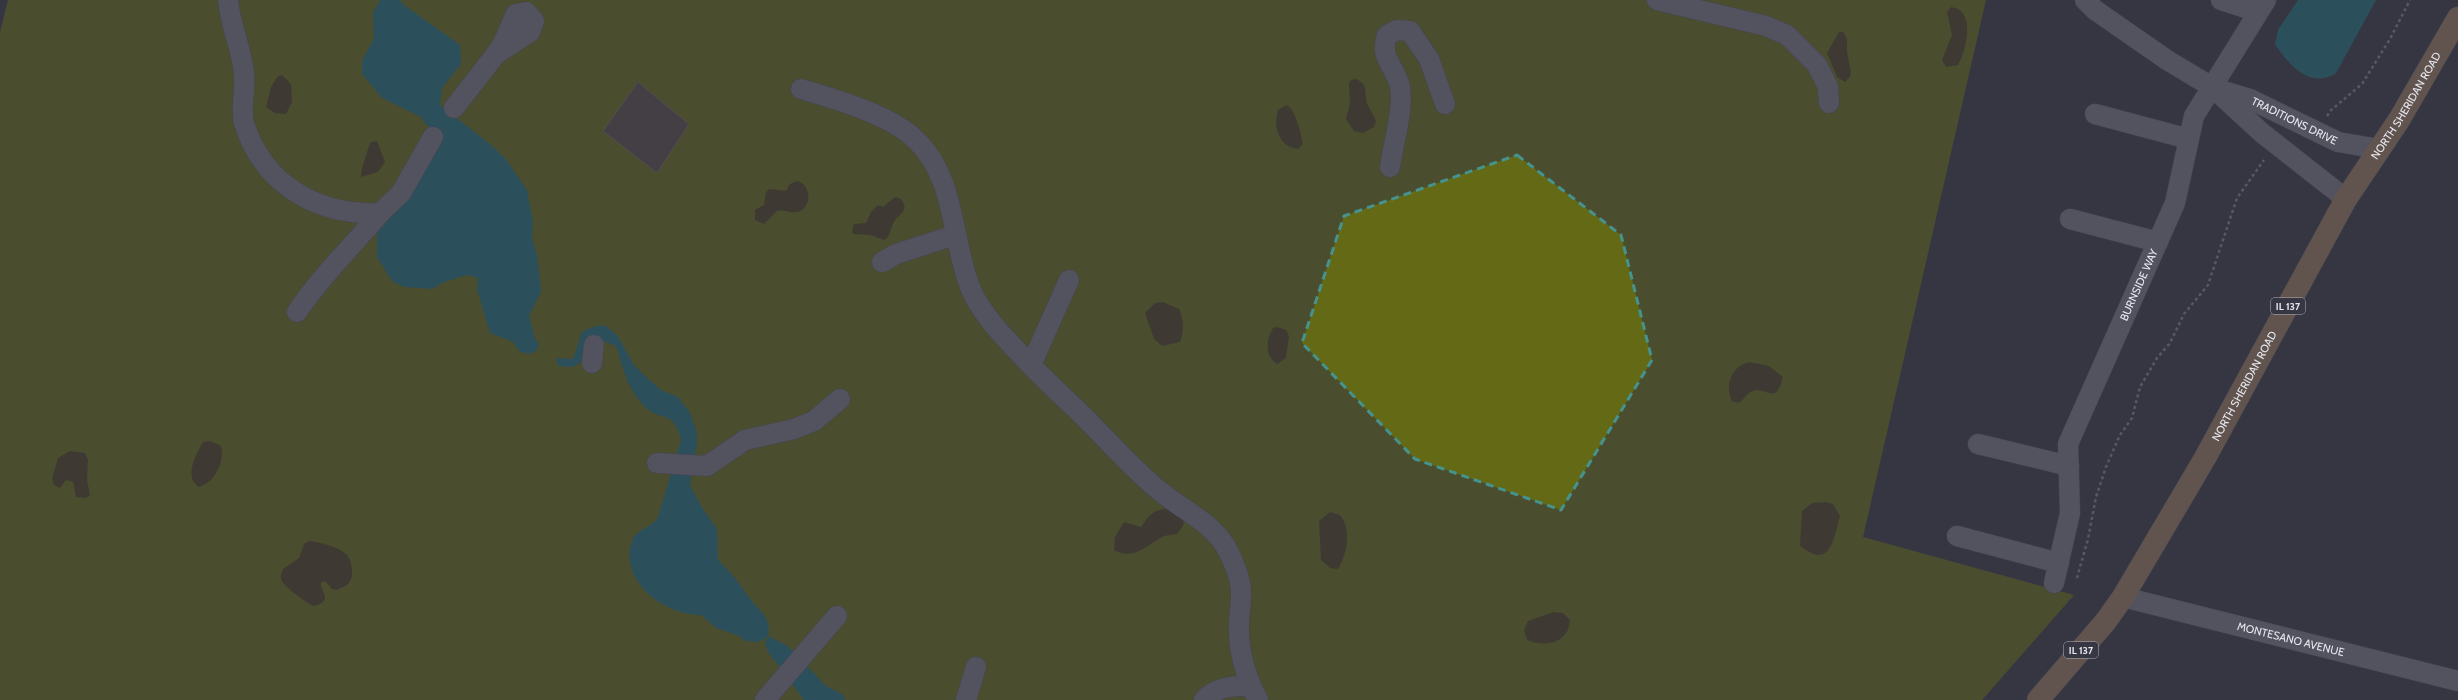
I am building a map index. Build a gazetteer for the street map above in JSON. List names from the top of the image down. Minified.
{"streets":{"main road":["NORTH SHERIDAN ROAD","IL 137"],"street":["TRADITIONS DRIVE","BURNSIDE WAY","MONTESANO AVENUE"]},"crossings":[["NORTH SHERIDAN ROAD","TRADITIONS DRIVE"],["NORTH SHERIDAN ROAD","MONTESANO AVENUE"],["TRADITIONS DRIVE","BURNSIDE WAY"]]}
